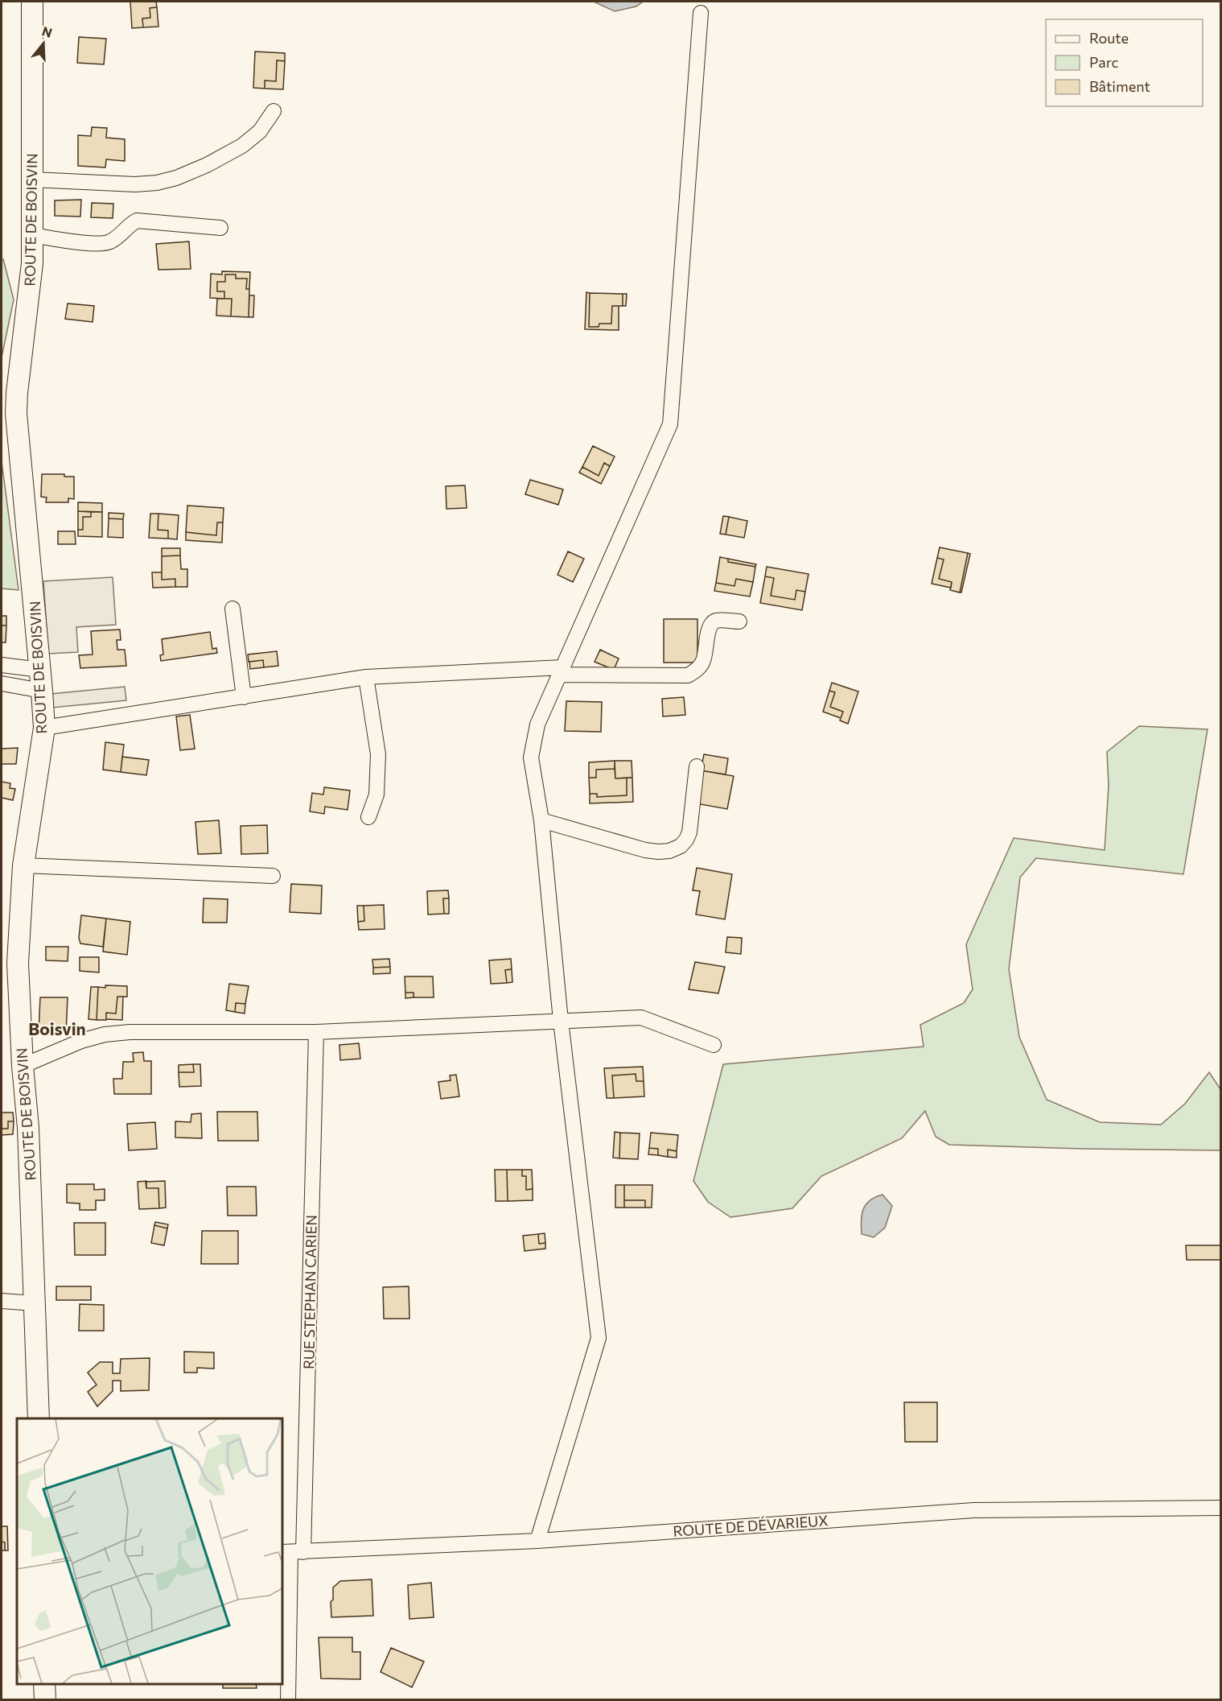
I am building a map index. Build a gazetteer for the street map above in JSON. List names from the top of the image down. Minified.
{"streets":{"main road":["ROUTE DE BOISVIN"],"street":["RUE STEPHAN CARIEN","ROUTE DE DÉVARIEUX"]},"crossings":[["RUE STEPHAN CARIEN","ROUTE DE DÉVARIEUX"]],"districts":["Boisvin"],"legend":["Route","Parc","Bâtiment"],"north":"top"}
